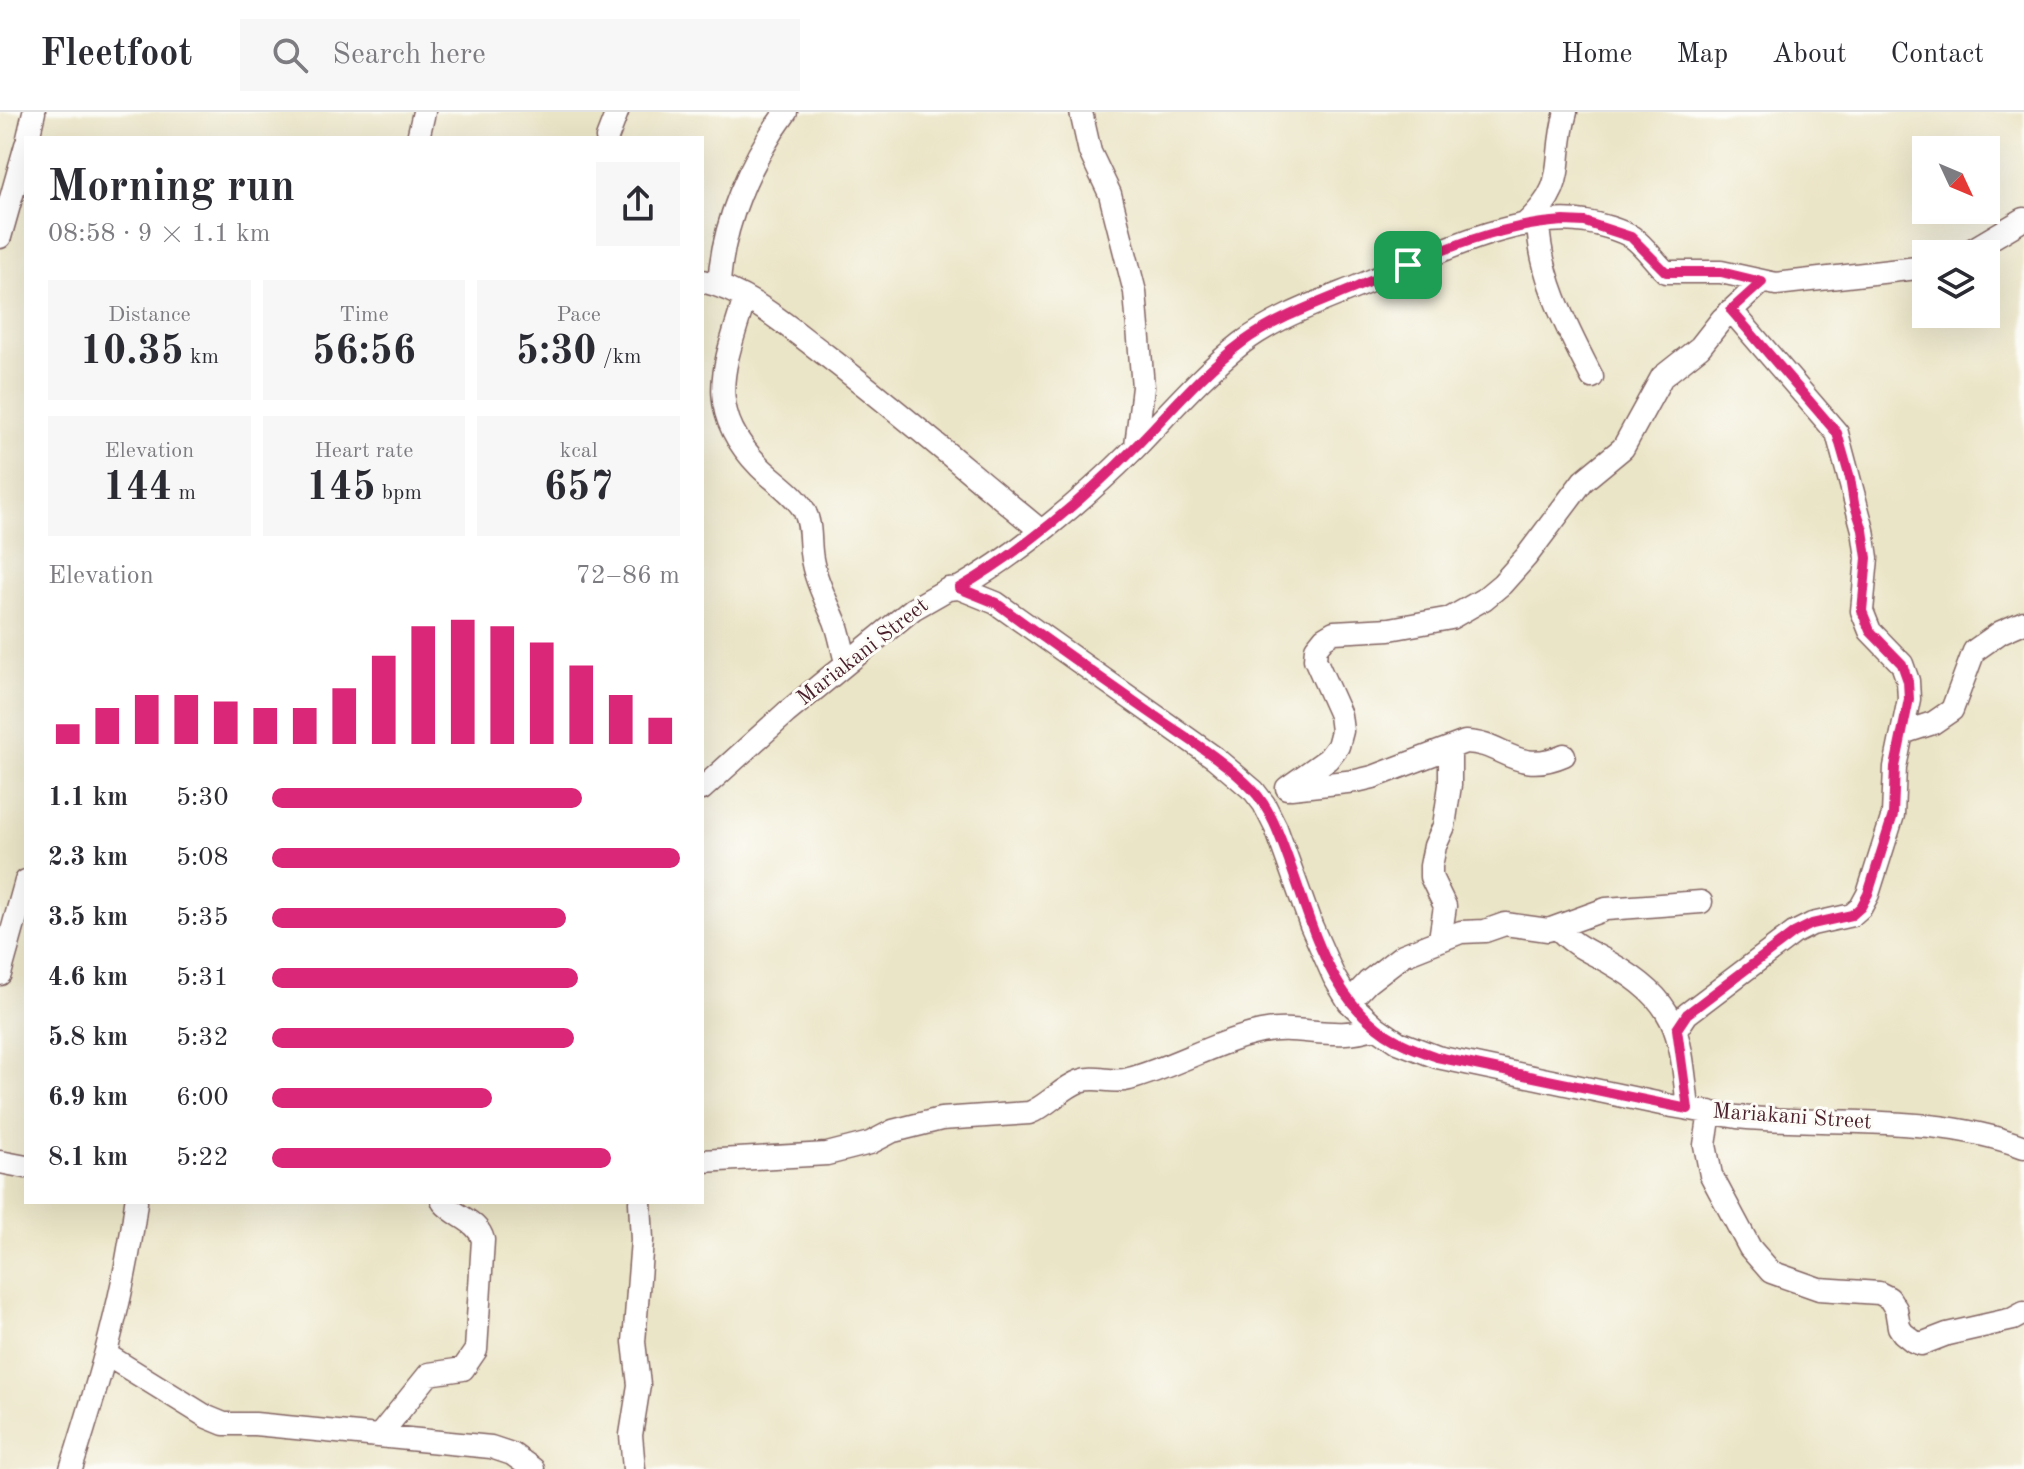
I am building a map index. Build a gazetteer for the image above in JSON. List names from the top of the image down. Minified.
{"streets":{"street":["Mariakani Street"]},"north":"bottom right","page":{"header":"Fleetfoot","search":"Search here","nav":["Home","Map","About","Contact"],"heading":["Morning run","08:58 · 9 × 1.1 km"],"stats":[["Distance","10.35 km"],["Time","56:56"],["Pace","5:30 /km"],["Elevation","144 m"],["Heart rate","145 bpm"],["kcal","657"]],"chart":["Elevation","72–86 m"],"list":[{"name":"1.1 km","note":"5:30"},{"name":"2.3 km","note":"5:08"},{"name":"3.5 km","note":"5:35"},{"name":"4.6 km","note":"5:31"},{"name":"5.8 km","note":"5:32"},{"name":"6.9 km","note":"6:00"},{"name":"8.1 km","note":"5:22"}]}}
